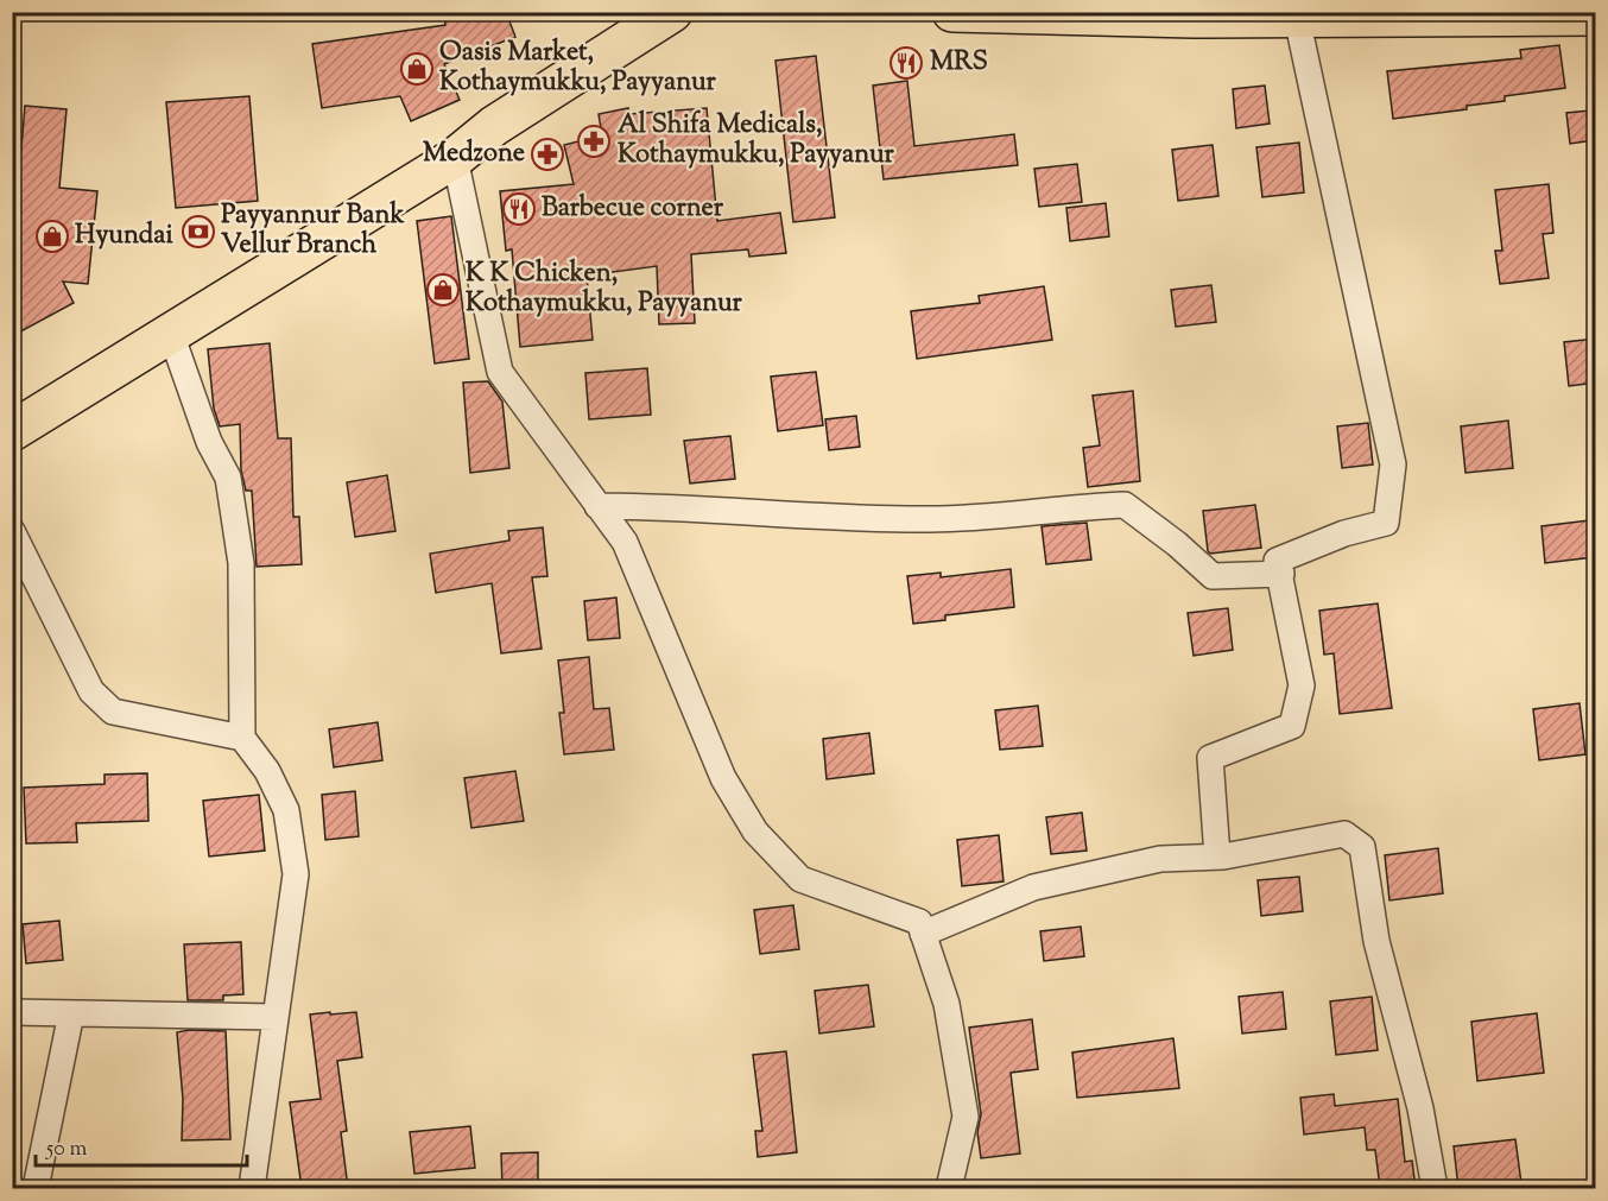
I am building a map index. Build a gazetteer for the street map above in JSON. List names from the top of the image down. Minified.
{"places":{"restaurant":["MRS","Barbecue corner"],"shop":["Oasis Market, Kothaymukku, Payyanur","Hyundai","K K Chicken, Kothaymukku, Payyanur"],"pharmacy":["Al Shifa Medicals, Kothaymukku, Payyanur","Medzone"],"bank":["Payyannur Bank Vellur Branch"]},"scale_bar":"50 m"}
